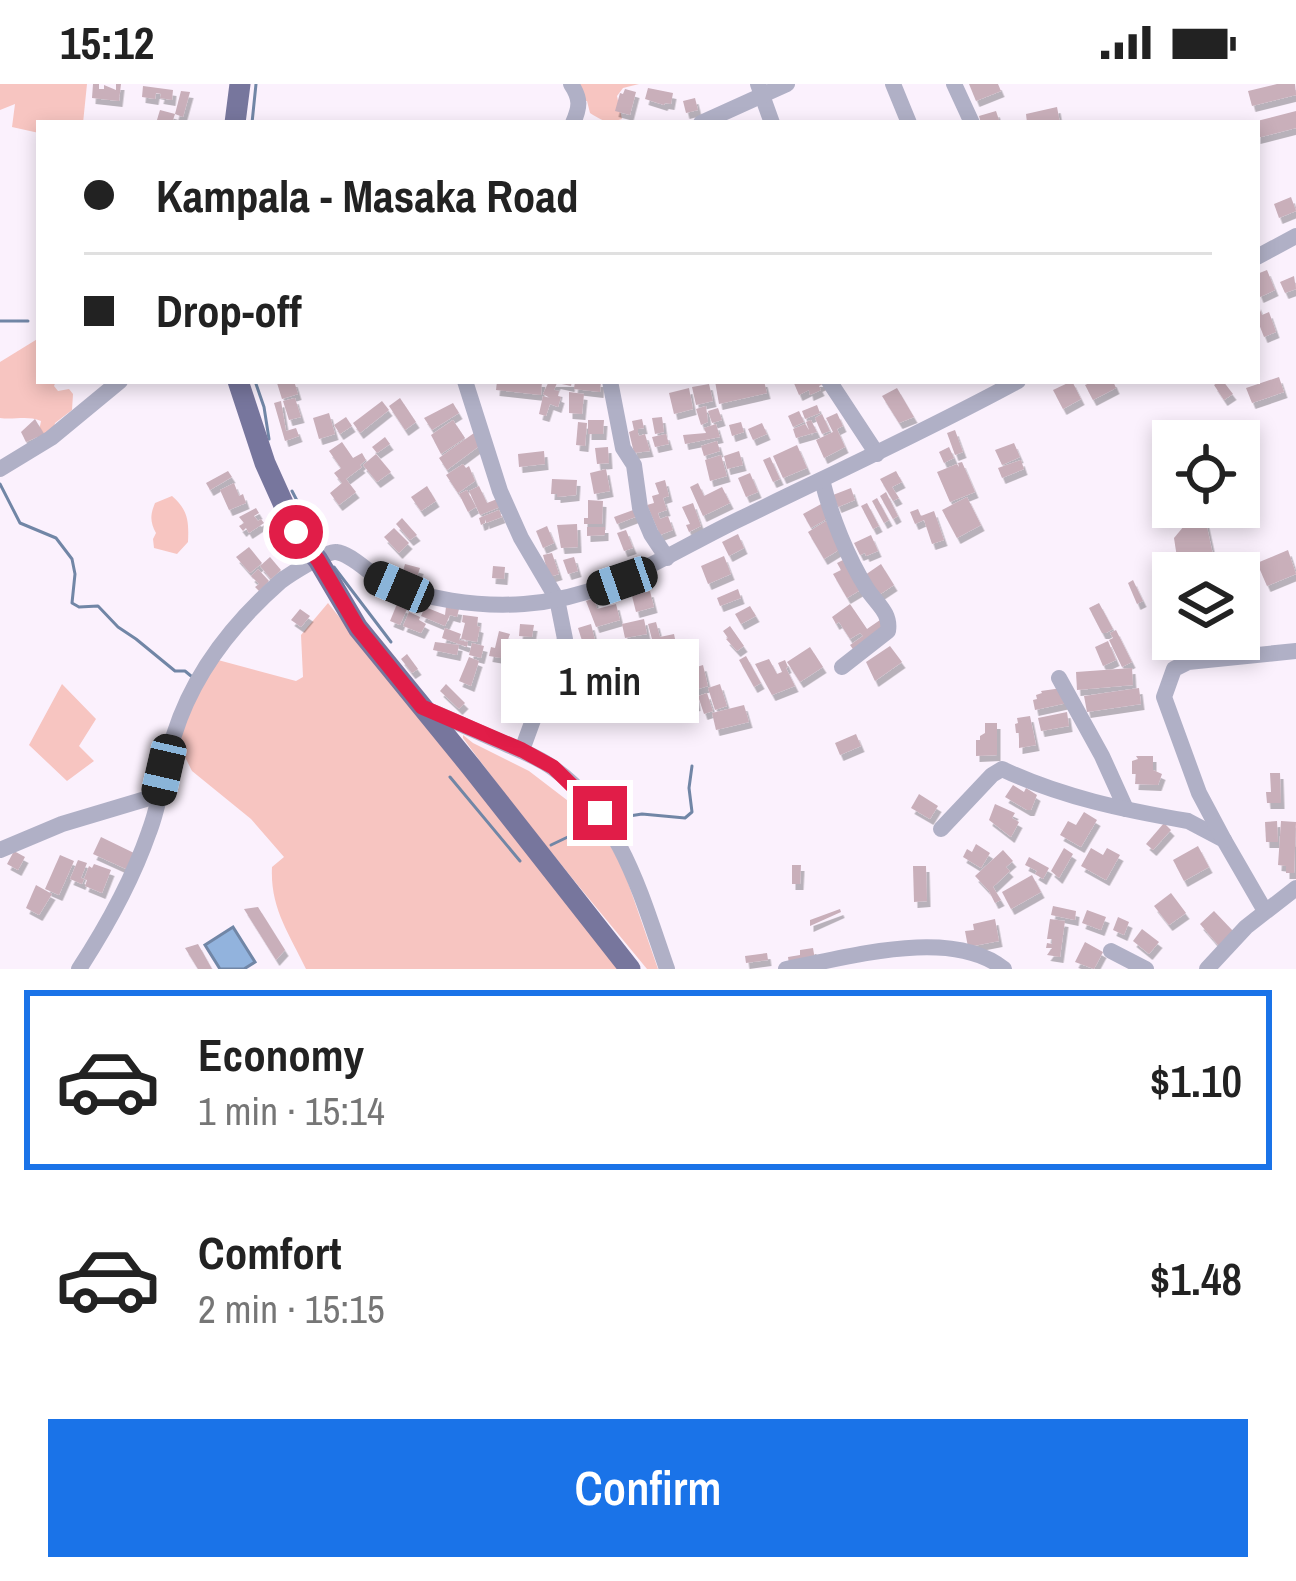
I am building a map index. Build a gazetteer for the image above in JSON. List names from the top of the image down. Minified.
{"page":{"status":"15:12","banner":["Kampala - Masaka Road","Drop-off"],"bubble":"1 min","list":[{"name":"Economy","note":"1 min · 15:14","value":"$1.10"},{"name":"Comfort","note":"2 min · 15:15","value":"$1.48"}],"buttons":"Confirm"}}
